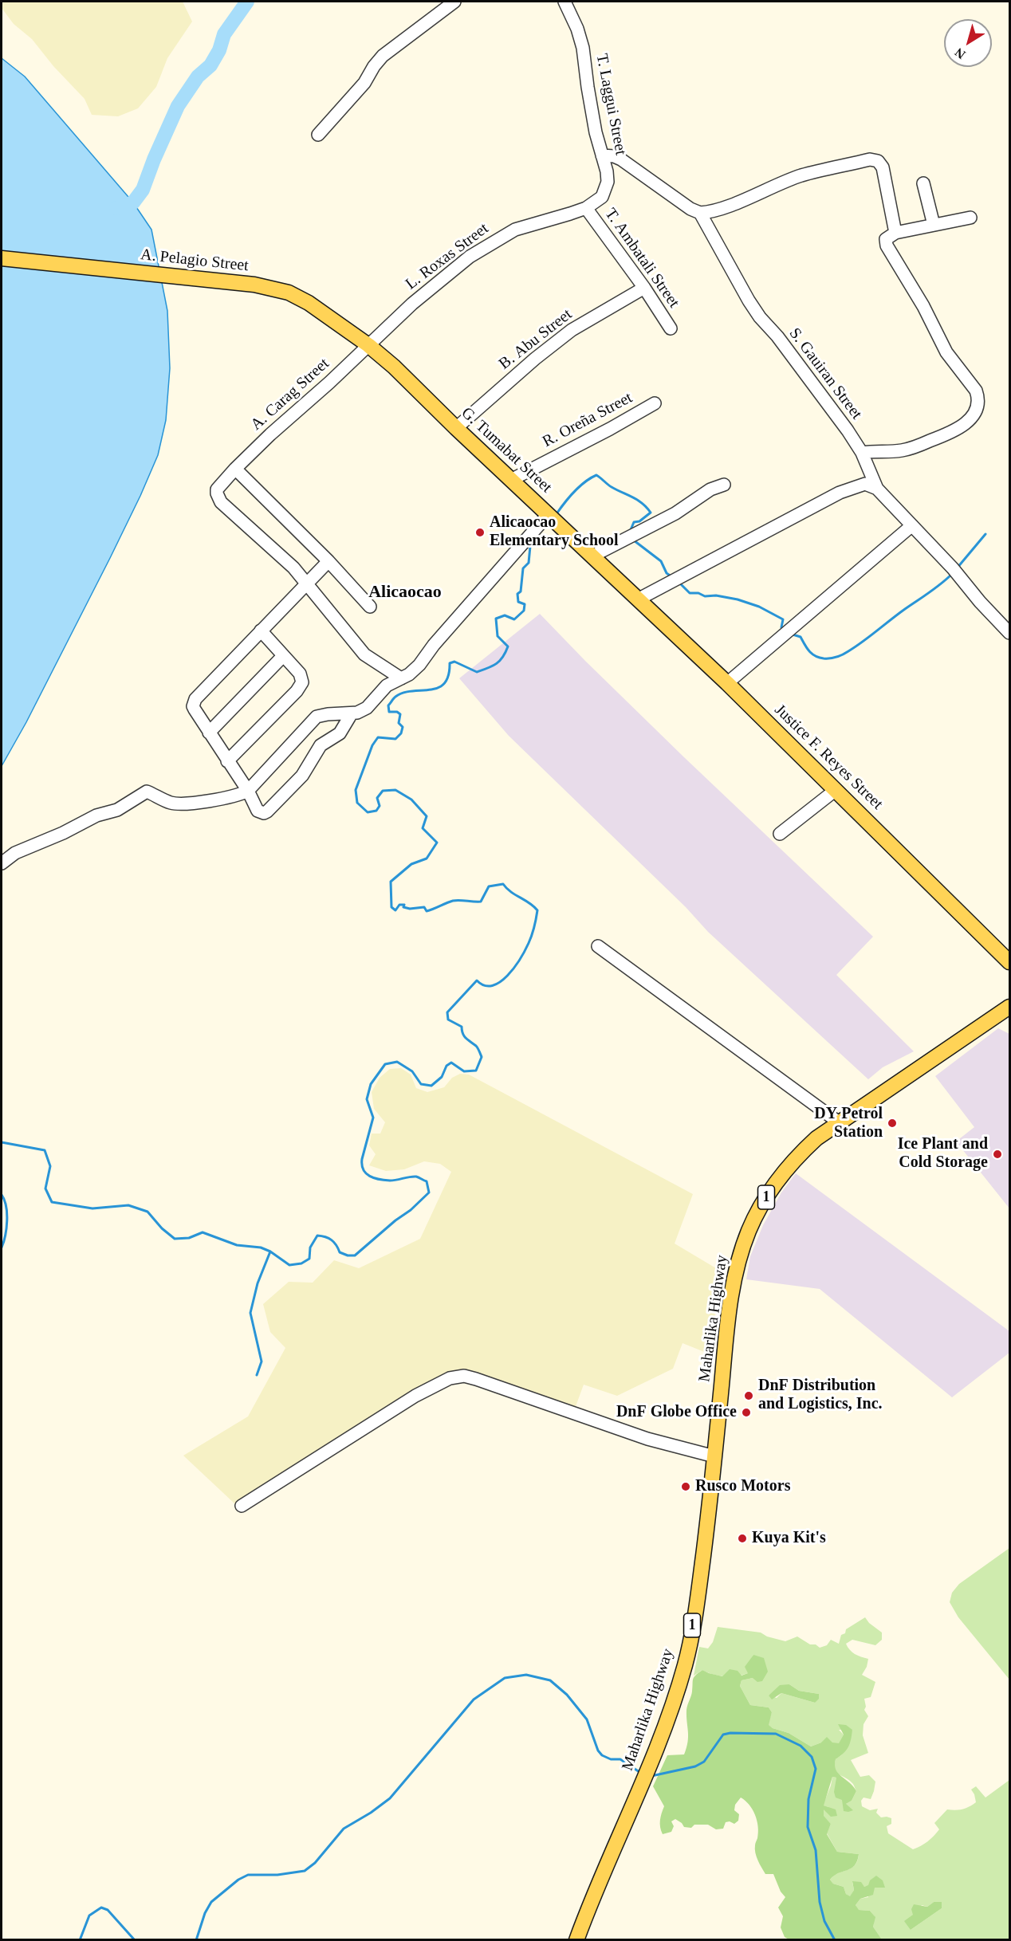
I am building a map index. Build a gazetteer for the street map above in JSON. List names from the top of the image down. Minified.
{"streets":{"main road":["A. Pelagio Street","G. Tumabat Street","Justice F. Reyes Street","1","Maharlika Highway"],"street":["T. Laggui Street","L. Roxas Street","T. Ambatali Street","B. Abu Street","S. Gauiran Street","A. Carag Street","R. Oreña Street"]},"crossings":[["T. Laggui Street","L. Roxas Street"],["T. Laggui Street","T. Ambatali Street"],["L. Roxas Street","T. Ambatali Street"],["L. Roxas Street","A. Pelagio Street"],["L. Roxas Street","A. Carag Street"],["L. Roxas Street","G. Tumabat Street"],["T. Ambatali Street","B. Abu Street"],["A. Pelagio Street","A. Carag Street"],["A. Pelagio Street","G. Tumabat Street"],["B. Abu Street","G. Tumabat Street"],["A. Carag Street","G. Tumabat Street"],["R. Oreña Street","G. Tumabat Street"],["G. Tumabat Street","Justice F. Reyes Street"]],"districts":["Alicaocao"],"places":["Alicaocao Elementary School","DY Petrol Station","Ice Plant and Cold Storage","DnF Distribution and Logistics, Inc.","DnF Globe Office","Rusco Motors","Kuya Kit's"],"north":"bottom left"}
